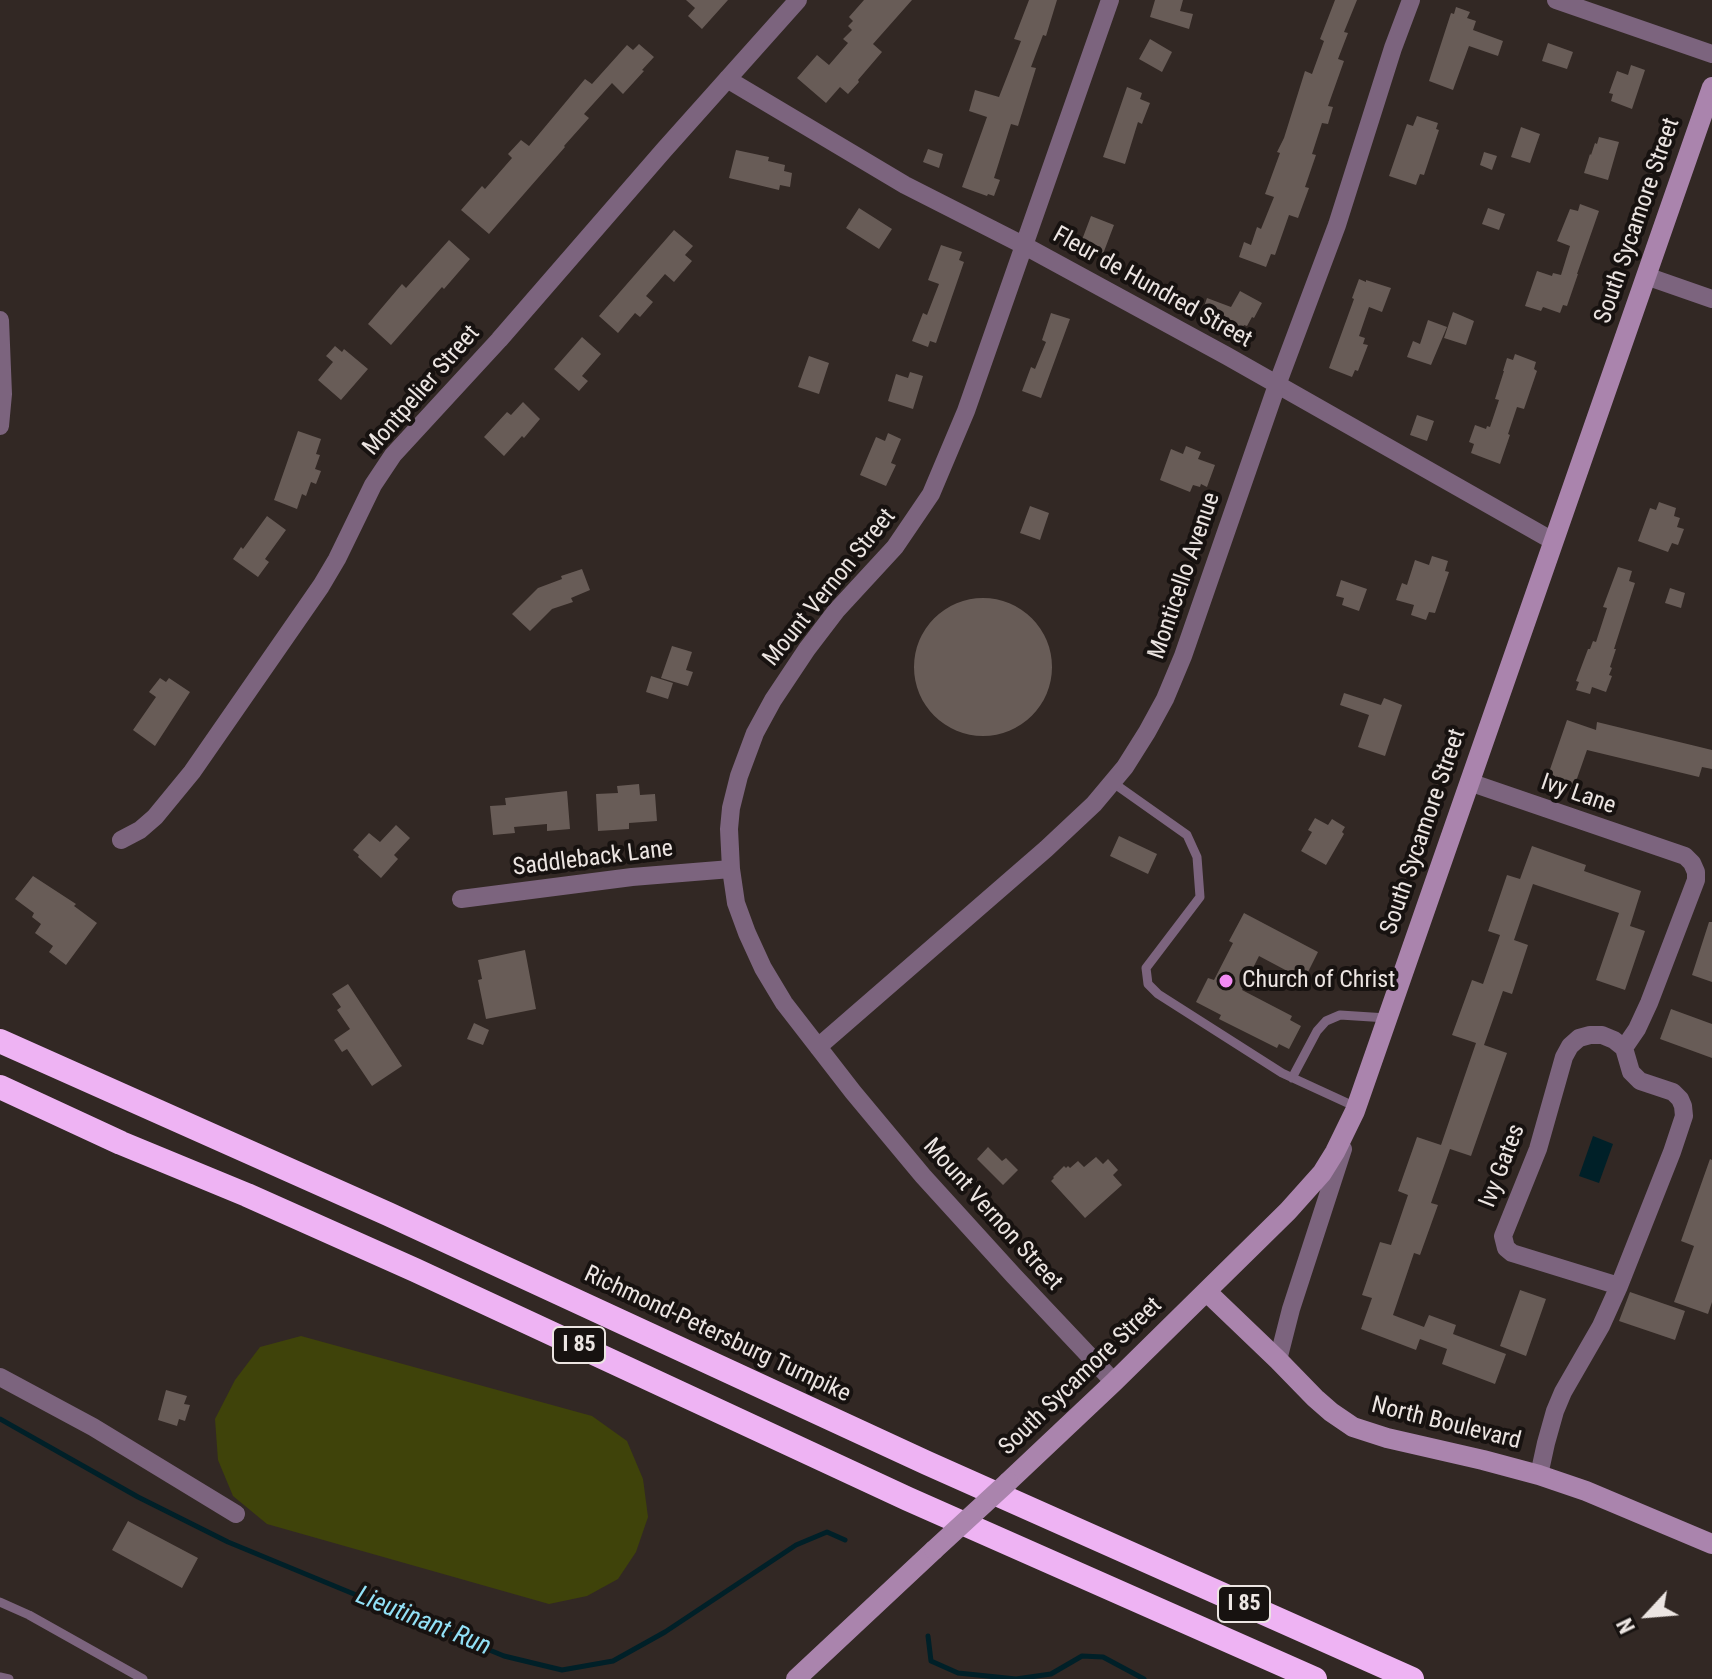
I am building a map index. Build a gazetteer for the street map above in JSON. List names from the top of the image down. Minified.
{"streets":{"highway":["Richmond-Petersburg Turnpike","I 85"],"main road":["South Sycamore Street","North Boulevard"],"street":["Fleur de Hundred Street","Montpelier Street","Monticello Avenue","Mount Vernon Street","Ivy Lane","Saddleback Lane","Ivy Gates"]},"crossings":[["South Sycamore Street","Fleur de Hundred Street"],["South Sycamore Street","Mount Vernon Street"],["South Sycamore Street","Ivy Lane"],["South Sycamore Street","North Boulevard"],["Fleur de Hundred Street","Montpelier Street"],["Fleur de Hundred Street","Monticello Avenue"],["Fleur de Hundred Street","Mount Vernon Street"],["Monticello Avenue","Mount Vernon Street"],["Mount Vernon Street","Saddleback Lane"],["Ivy Lane","Ivy Gates"]],"water":["Lieutinant Run"],"places":["Church of Christ"],"north":"bottom left"}
